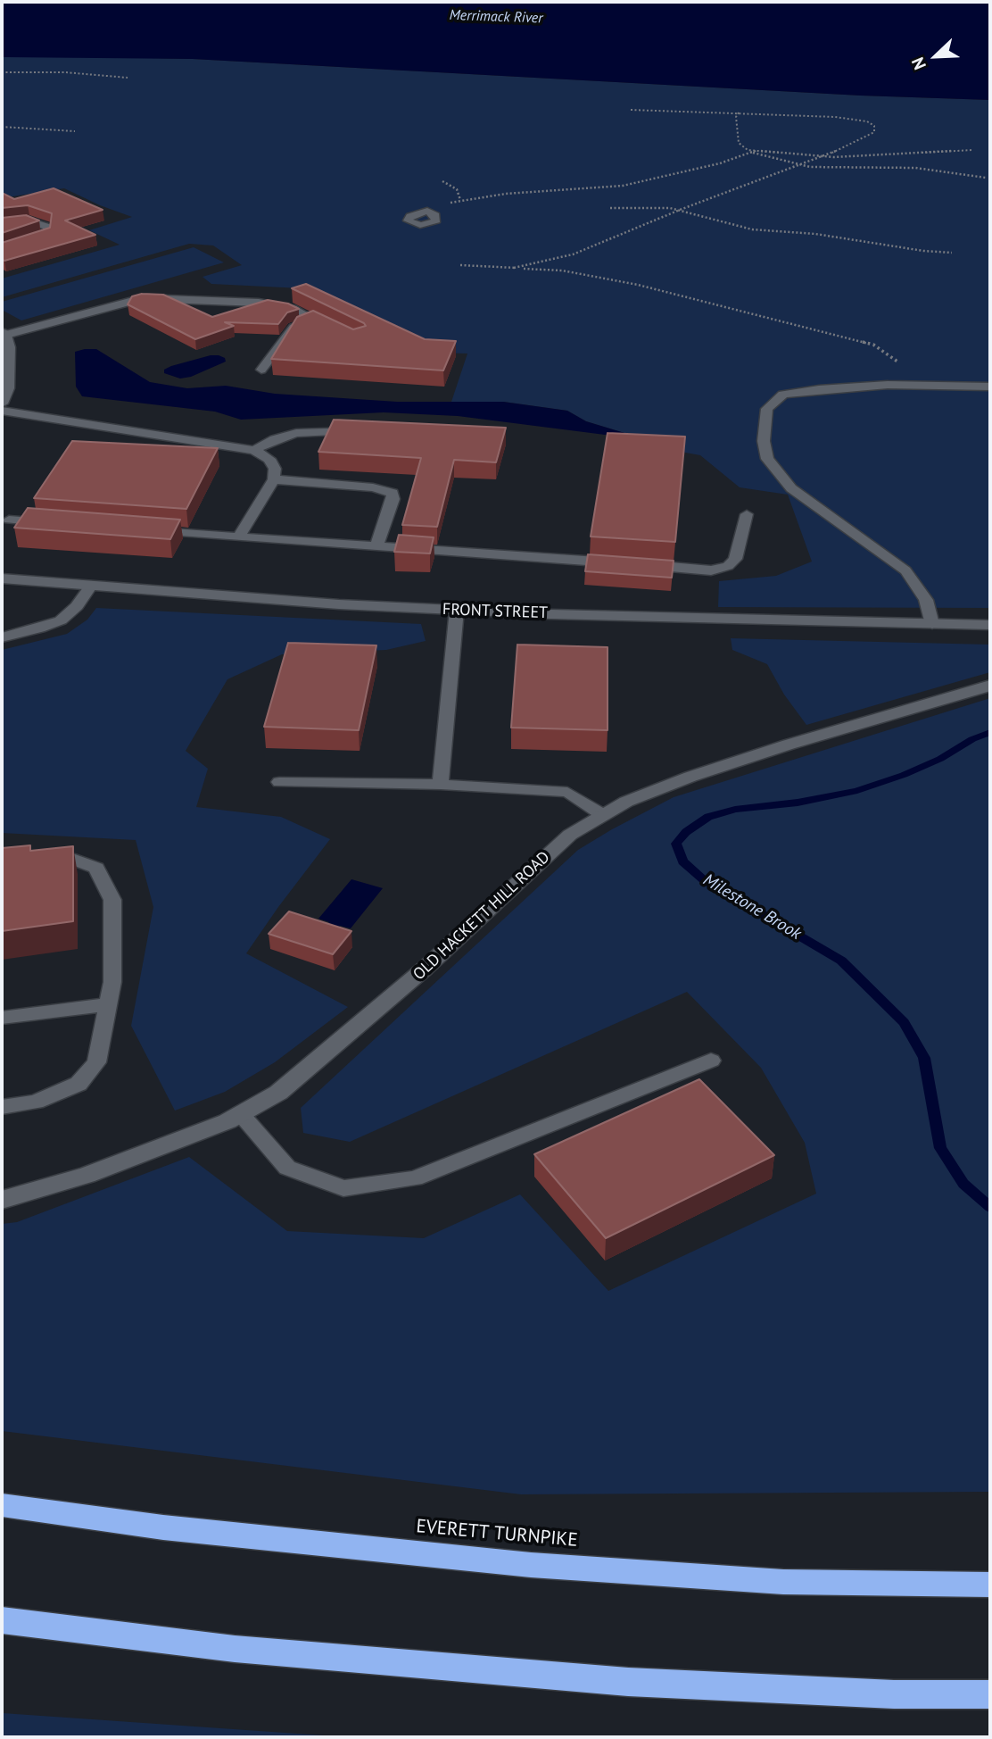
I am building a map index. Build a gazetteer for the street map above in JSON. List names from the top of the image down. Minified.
{"streets":{"highway":["EVERETT TURNPIKE"],"street":["FRONT STREET","OLD HACKETT HILL ROAD"]},"water":["Merrimack River","Milestone Brook"],"north":"bottom left"}
